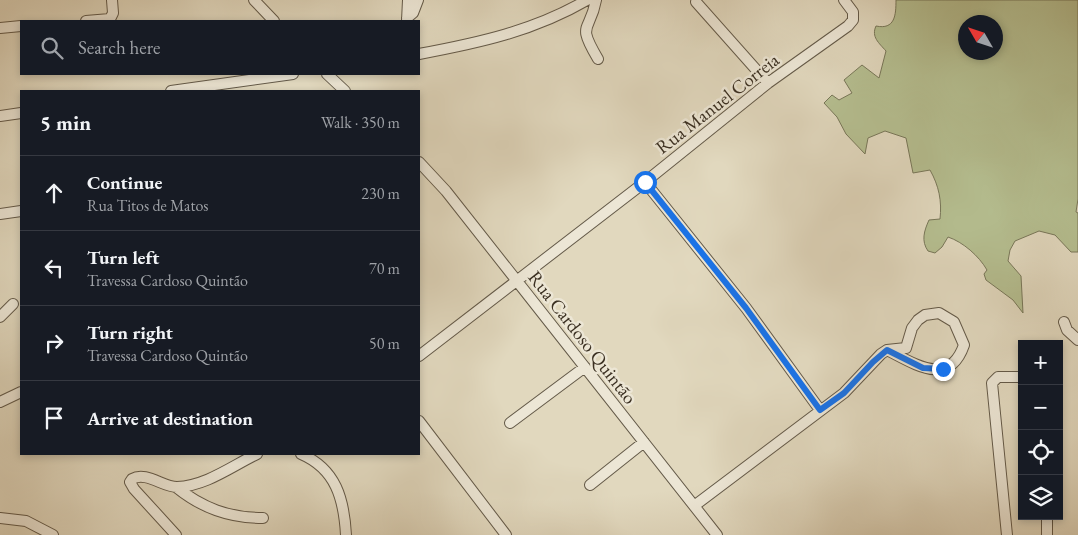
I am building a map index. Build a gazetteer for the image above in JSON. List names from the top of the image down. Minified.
{"streets":{"street":["Rua Manuel Correia","Rua Cardoso Quintão"]},"crossings":[["Rua Manuel Correia","Rua Cardoso Quintão"]],"north":"top left","page":{"search":"Search here","heading":["5 min","Walk · 350 m"],"list":[["Continue","Rua Titos de Matos","230 m"],["Turn left","Travessa Cardoso Quintão","70 m"],["Turn right","Travessa Cardoso Quintão","50 m"],"Arrive at destination"],"map_buttons":["+","−"]}}
